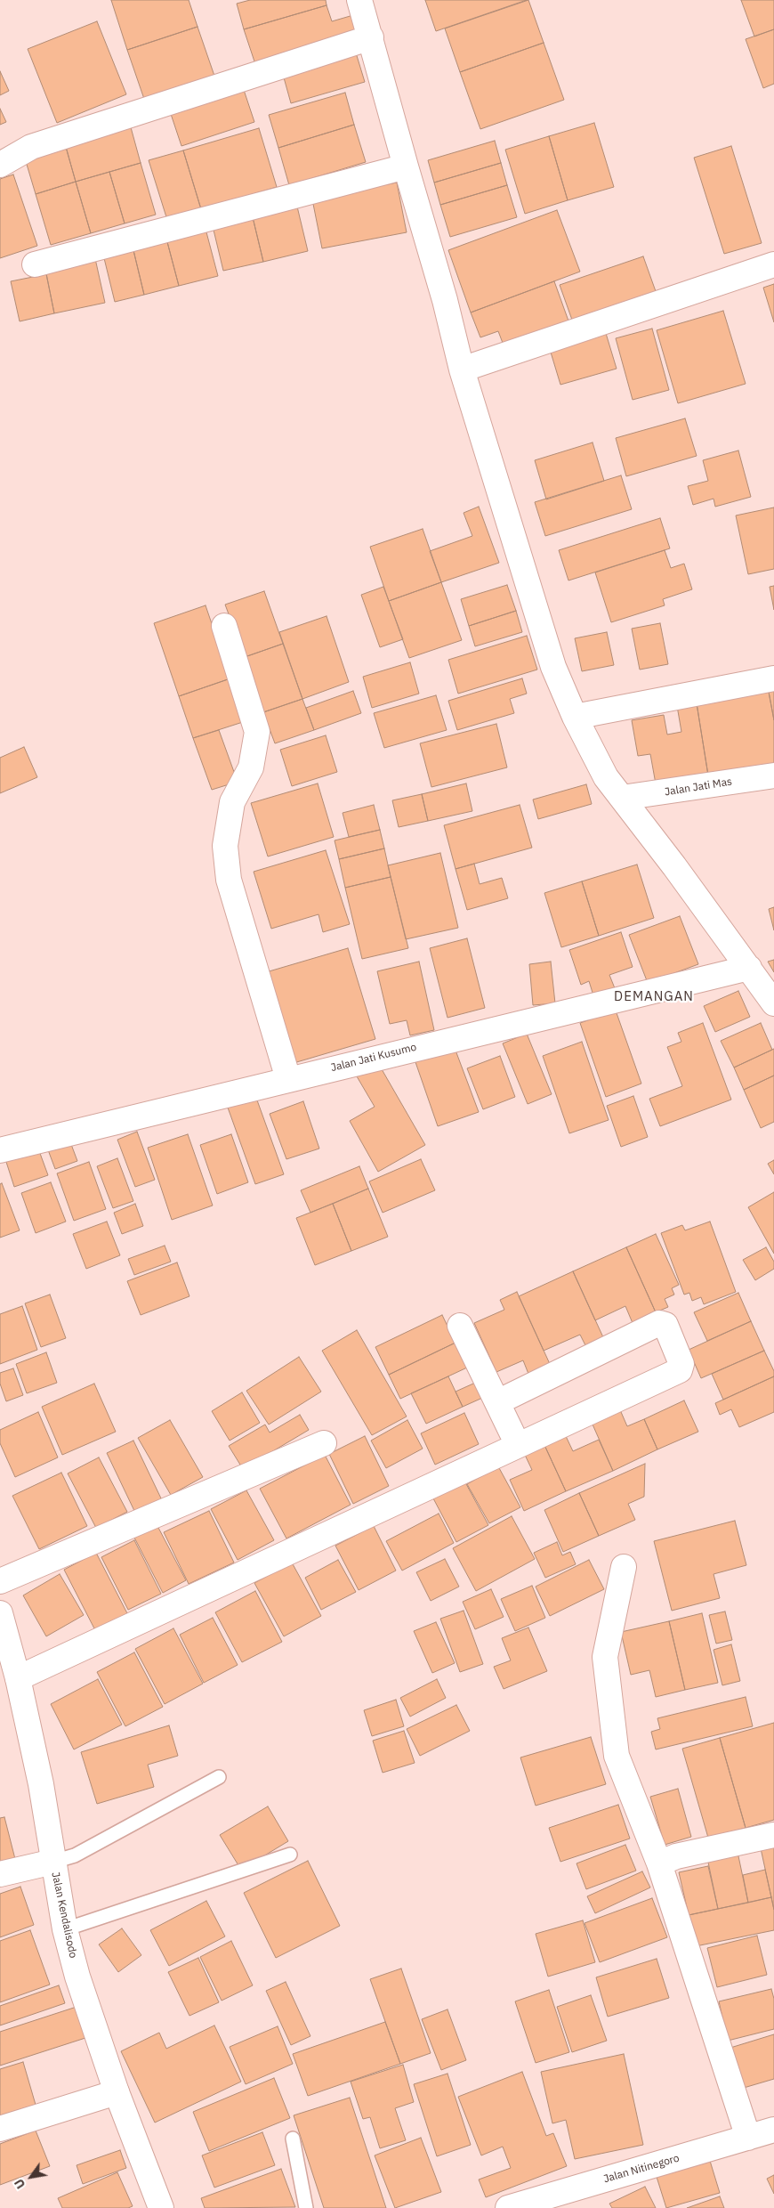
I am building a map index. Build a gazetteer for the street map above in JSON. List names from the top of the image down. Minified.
{"streets":{"street":["Jalan Jati Mas","Jalan Jati Kusumo","Jalan Kendalisodo","Jalan Nitinegoro"]},"districts":["DEMANGAN"],"north":"bottom left"}
